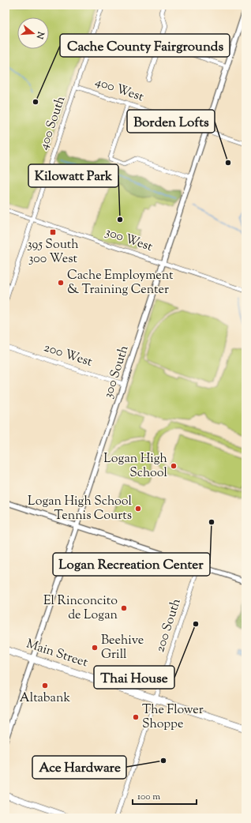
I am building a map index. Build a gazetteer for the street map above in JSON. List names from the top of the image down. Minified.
{"streets":{"highway":["Main Street"],"street":["400 West","400 South","300 West","200 West","300 South","200 South"]},"crossings":[["400 West","400 South"],["400 West","300 South"],["400 South","300 West"],["300 West","300 South"],["200 West","300 South"],["300 South","Main Street"],["200 South","Main Street"]],"places":{"other":["Cache County Fairgrounds","Borden Lofts","Kilowatt Park","Cache Employment & Training Center","Logan High School","Logan High School Tennis Courts","Logan Recreation Center","El Rinconcito de Logan","Thai House","Beehive Grill","Altabank","The Flower Shoppe","Ace Hardware"],"transit":["395 South 300 West"]},"scale_bar":"100 m","north":"right"}
